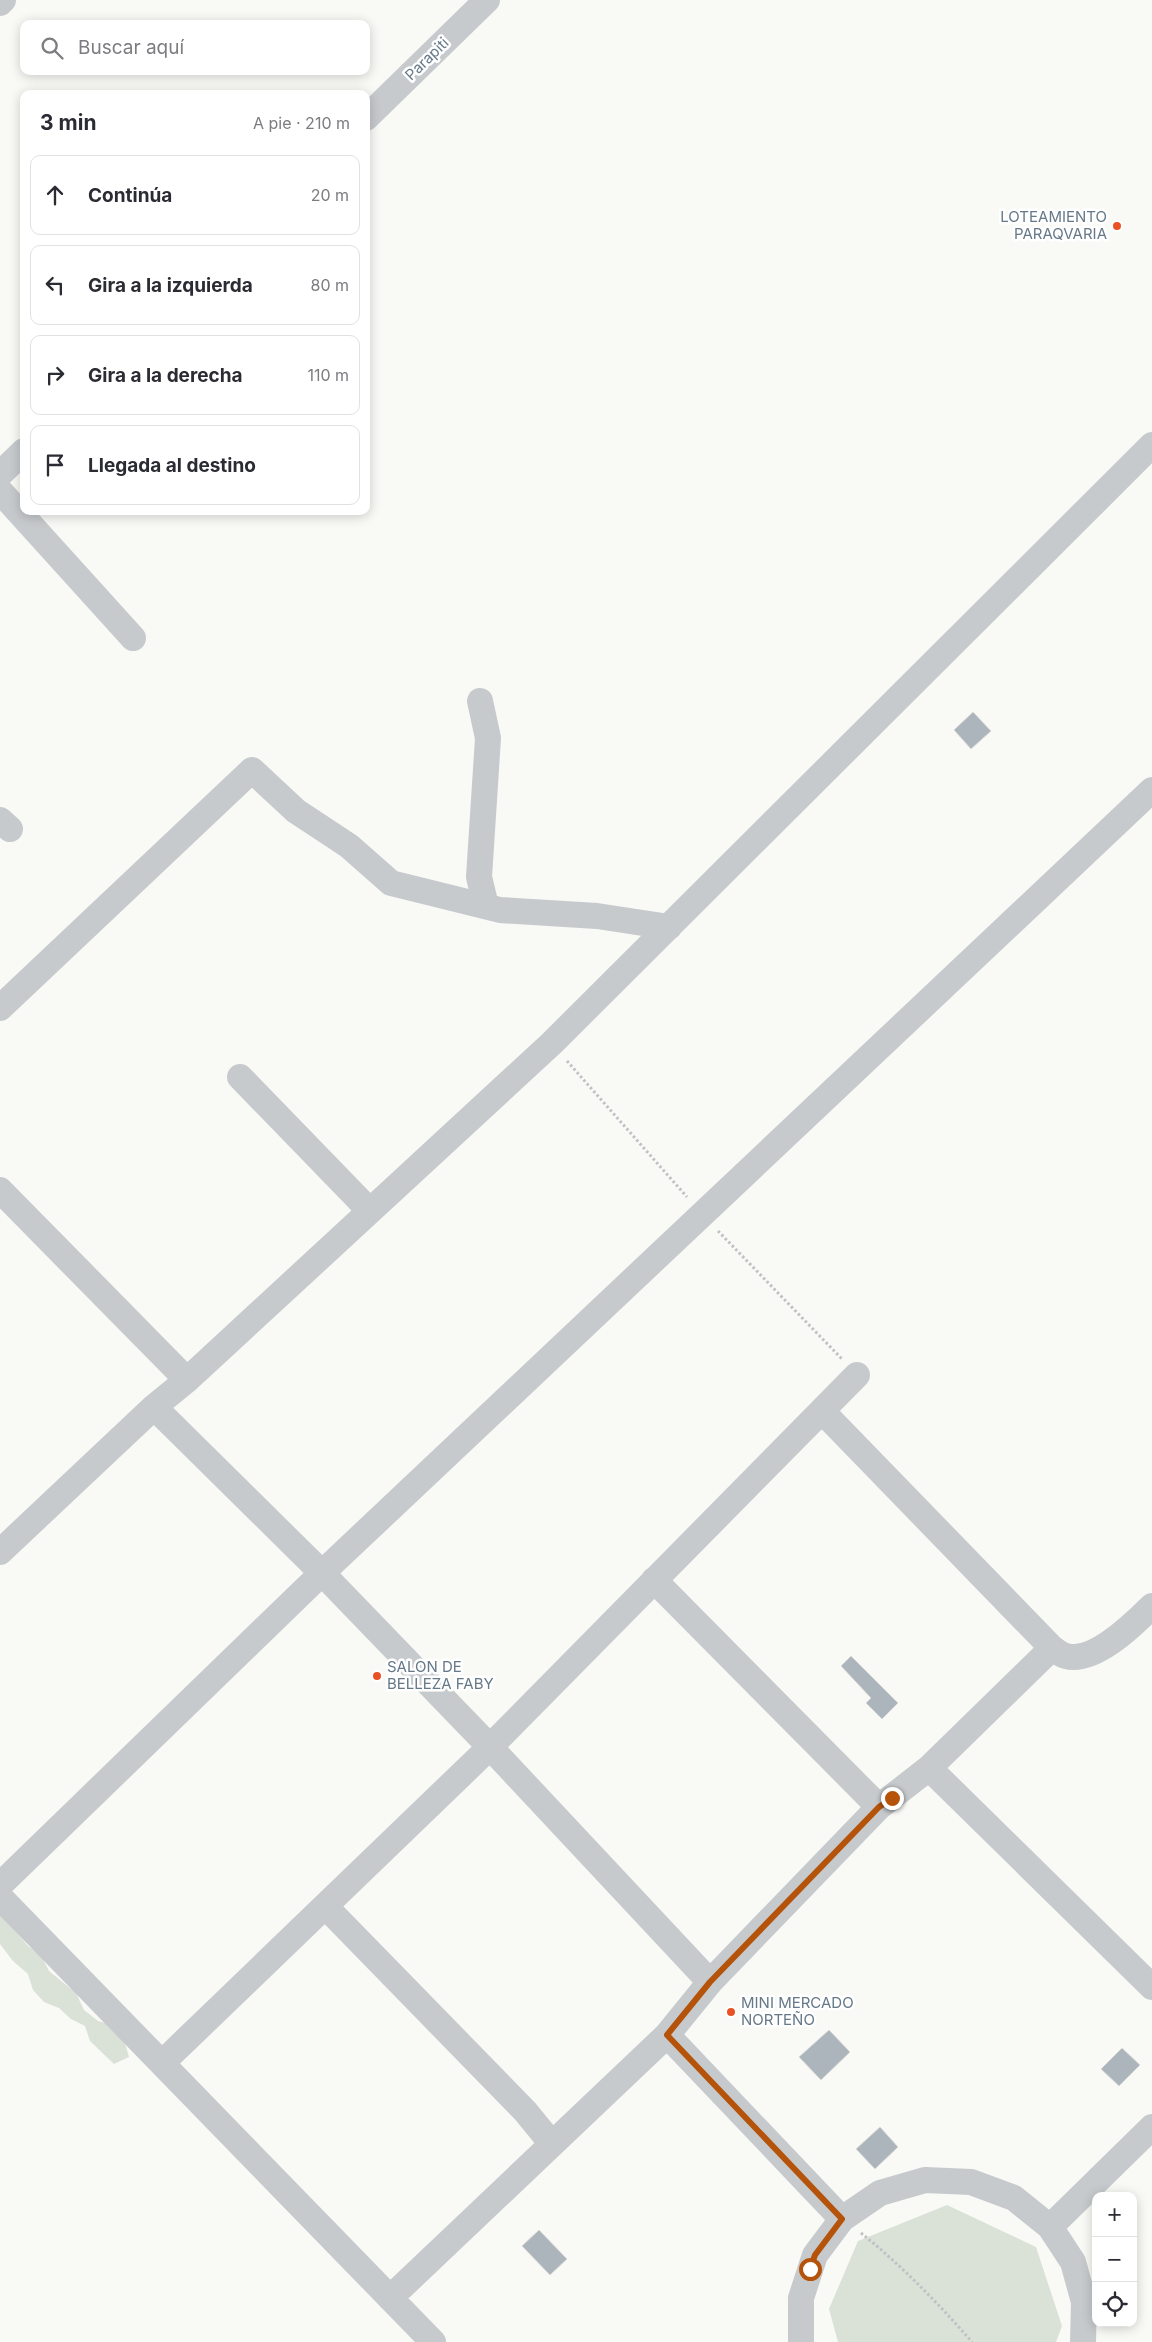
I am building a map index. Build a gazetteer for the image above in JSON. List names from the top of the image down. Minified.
{"streets":{"street":["Parapiti"]},"places":["LOTEAMIENTO PARAQVARIA","SALON DE BELLEZA FABY","MINI MERCADO NORTEÑO"],"page":{"search":"Buscar aquí","heading":["3 min","A pie · 210 m"],"list":[["Continúa","20 m"],["Gira a la izquierda","80 m"],["Gira a la derecha","110 m"],"Llegada al destino"],"map_buttons":["+","−"]}}
